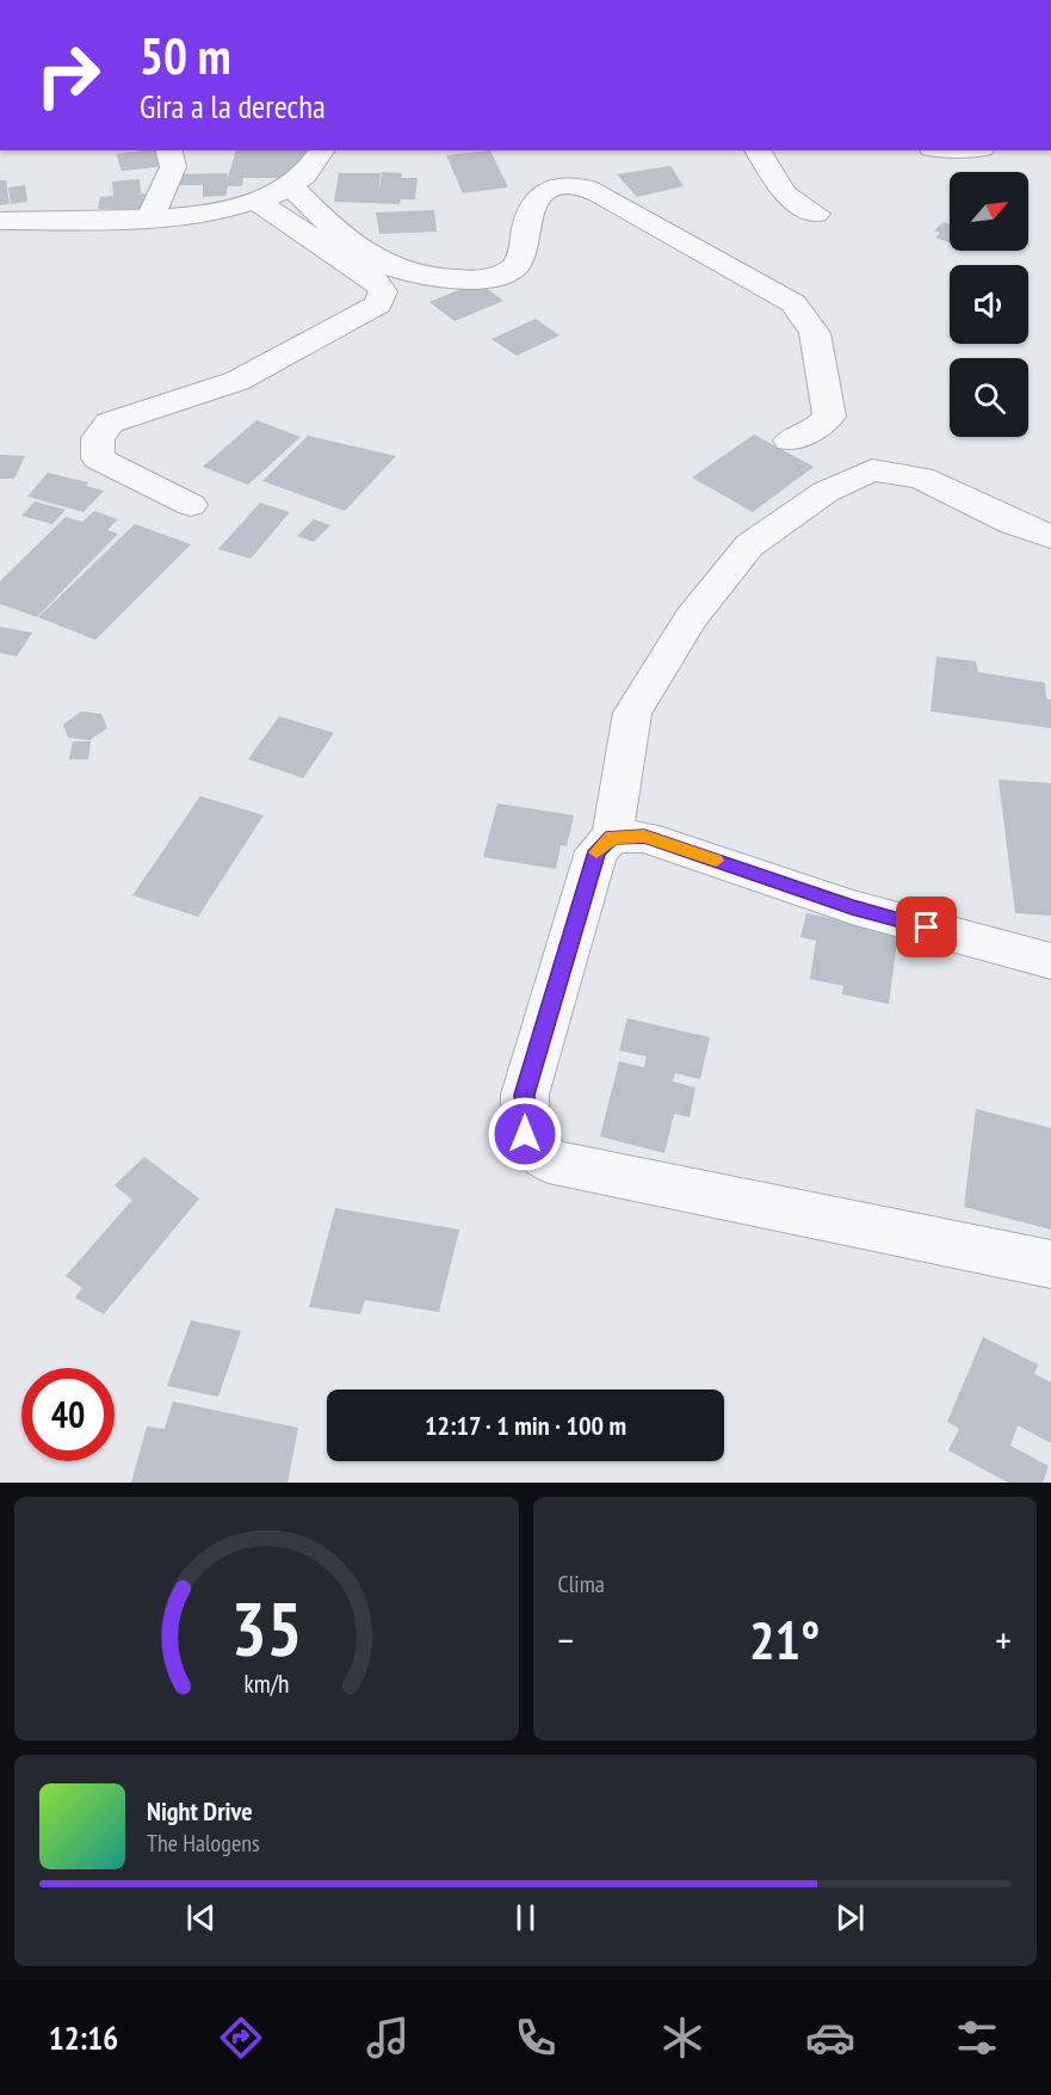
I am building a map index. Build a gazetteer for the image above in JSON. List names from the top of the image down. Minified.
{"north":"top right","page":{"turn":["50 m","Gira a la derecha"],"limit":"40","trip":"12:17 · 1 min · 100 m","tile":"Clima","heat":["−","21°","+"],"song":["Night Drive","The Halogens"],"tabs":"12:16","gauge":["35","km/h"]}}
